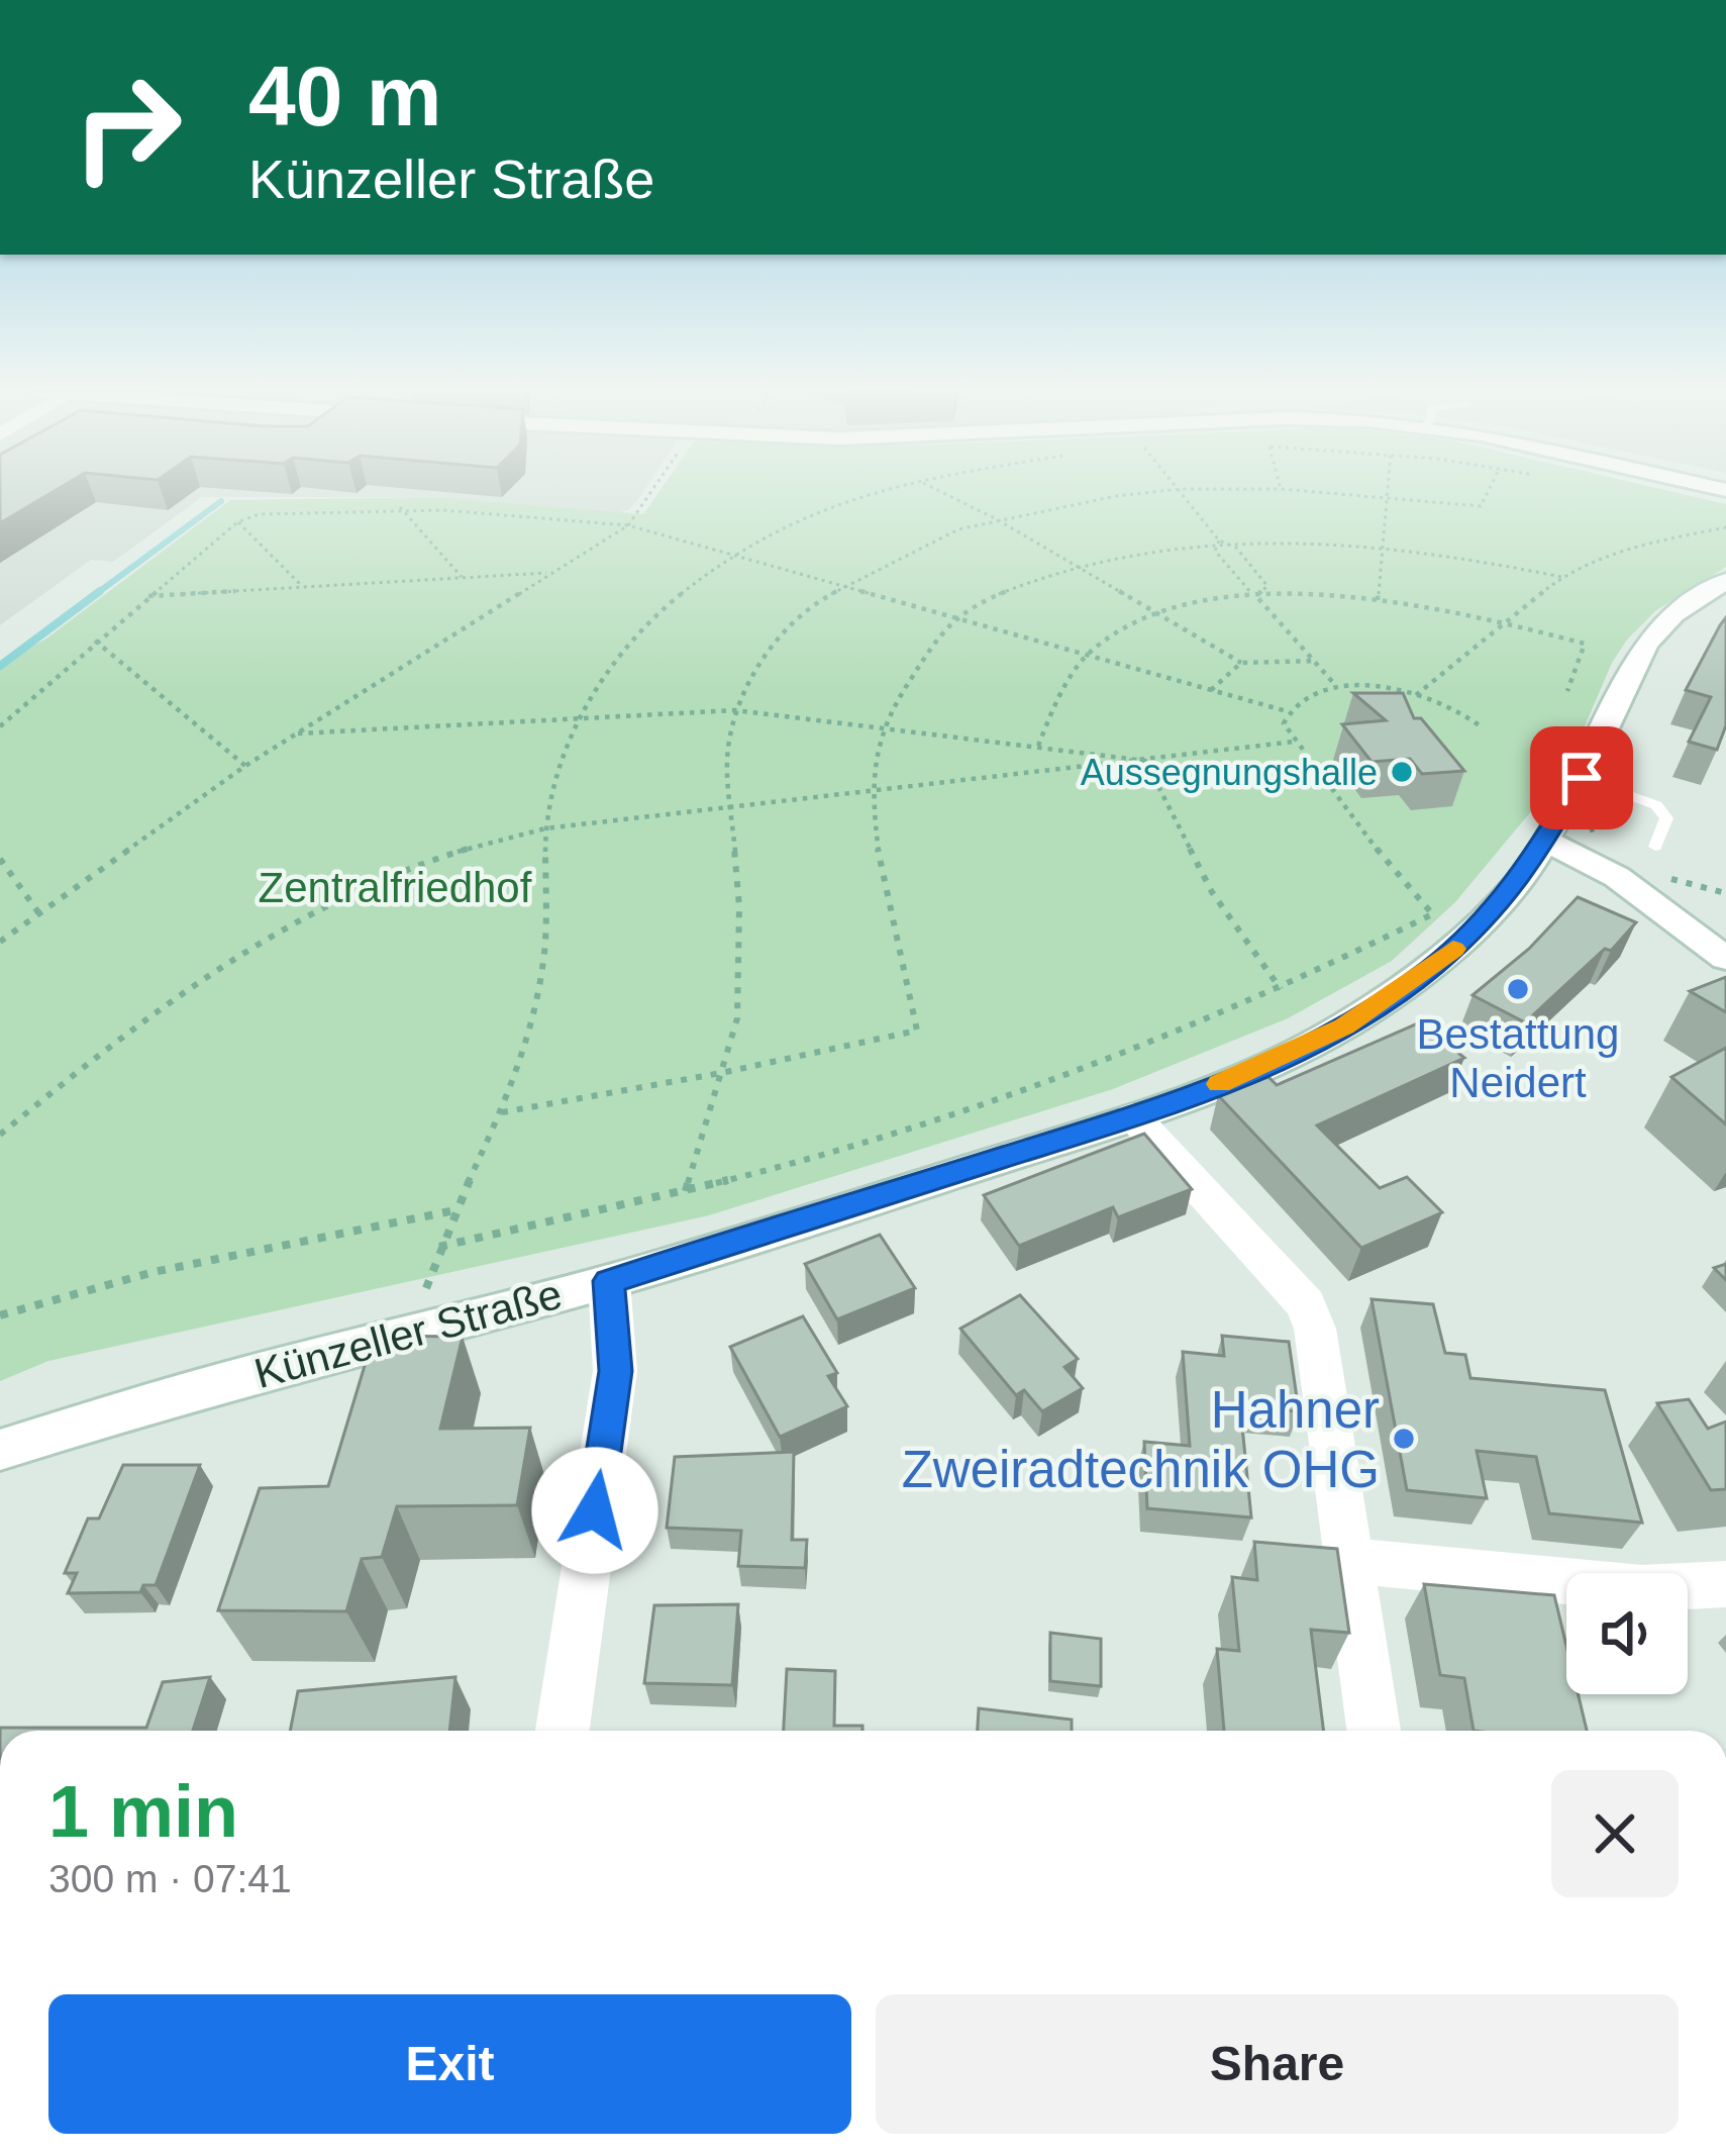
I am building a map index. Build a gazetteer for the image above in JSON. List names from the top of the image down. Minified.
{"streets":{"main road":["Künzeller Straße"]},"parks":["Zentralfriedhof"],"places":["Aussegnungshalle","Bestattung Neidert","Hahner Zweiradtechnik OHG"],"page":{"turn":["40 m","Künzeller Straße"],"heading":["1 min","300 m · 07:41"],"buttons":["Exit","Share"]}}
